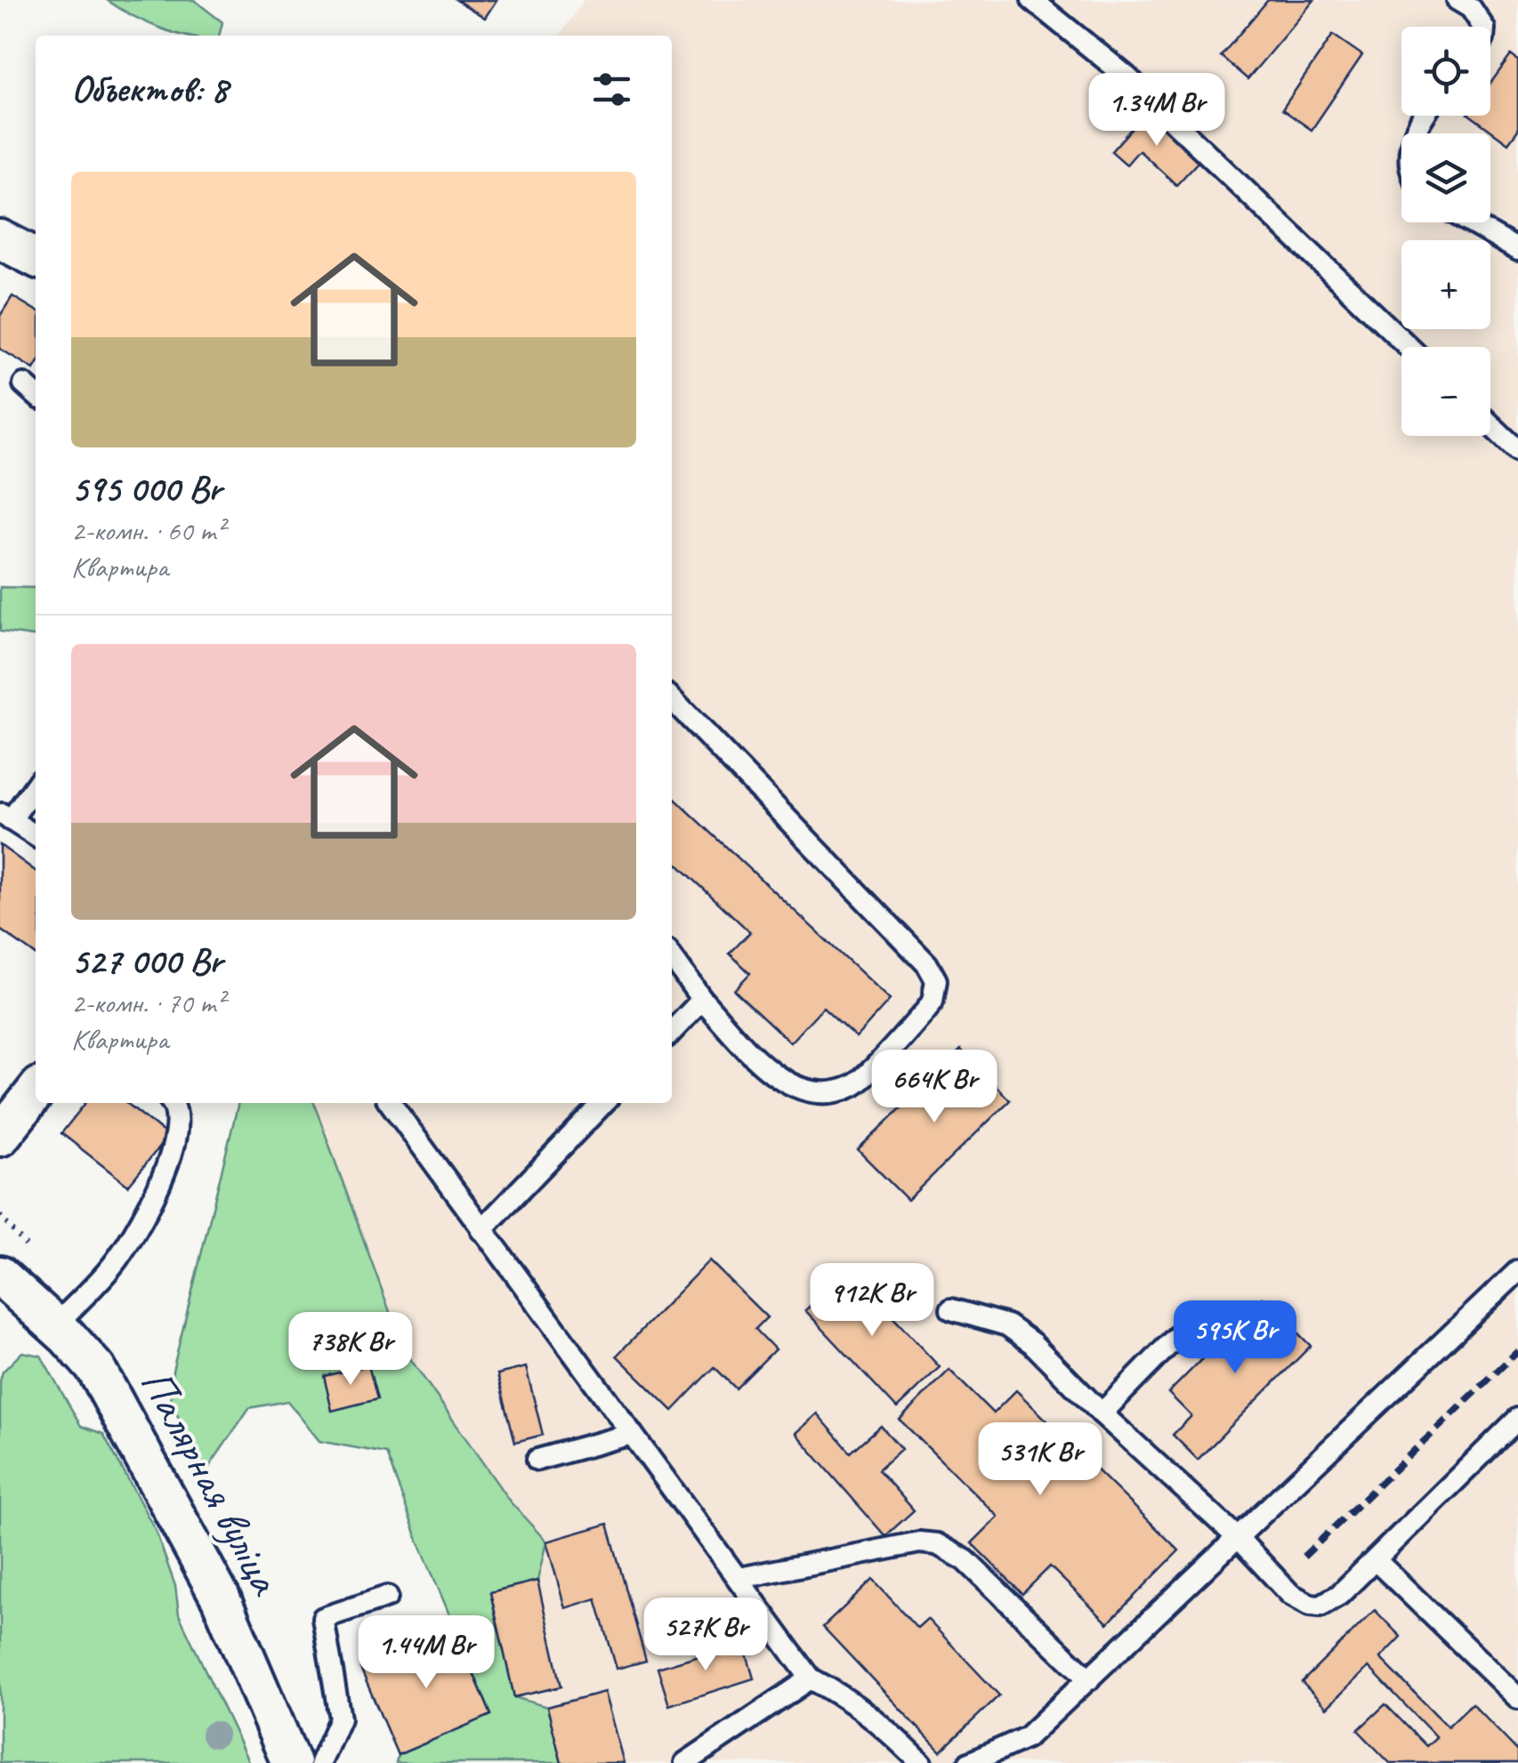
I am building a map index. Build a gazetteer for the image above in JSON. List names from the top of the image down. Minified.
{"streets":{"street":["Палярная вуліца"]},"page":{"map_buttons":["+","−"],"heading":"Объектов: 8","price":["1.34M Br","664K Br","912K Br","595K Br","738K Br","531K Br","527K Br","1.44M Br"],"list":[{"name":"595 000 Br","note":"2-комн. · 60 m² · Квартира"},{"name":"527 000 Br","note":"2-комн. · 70 m² · Квартира"}]}}
